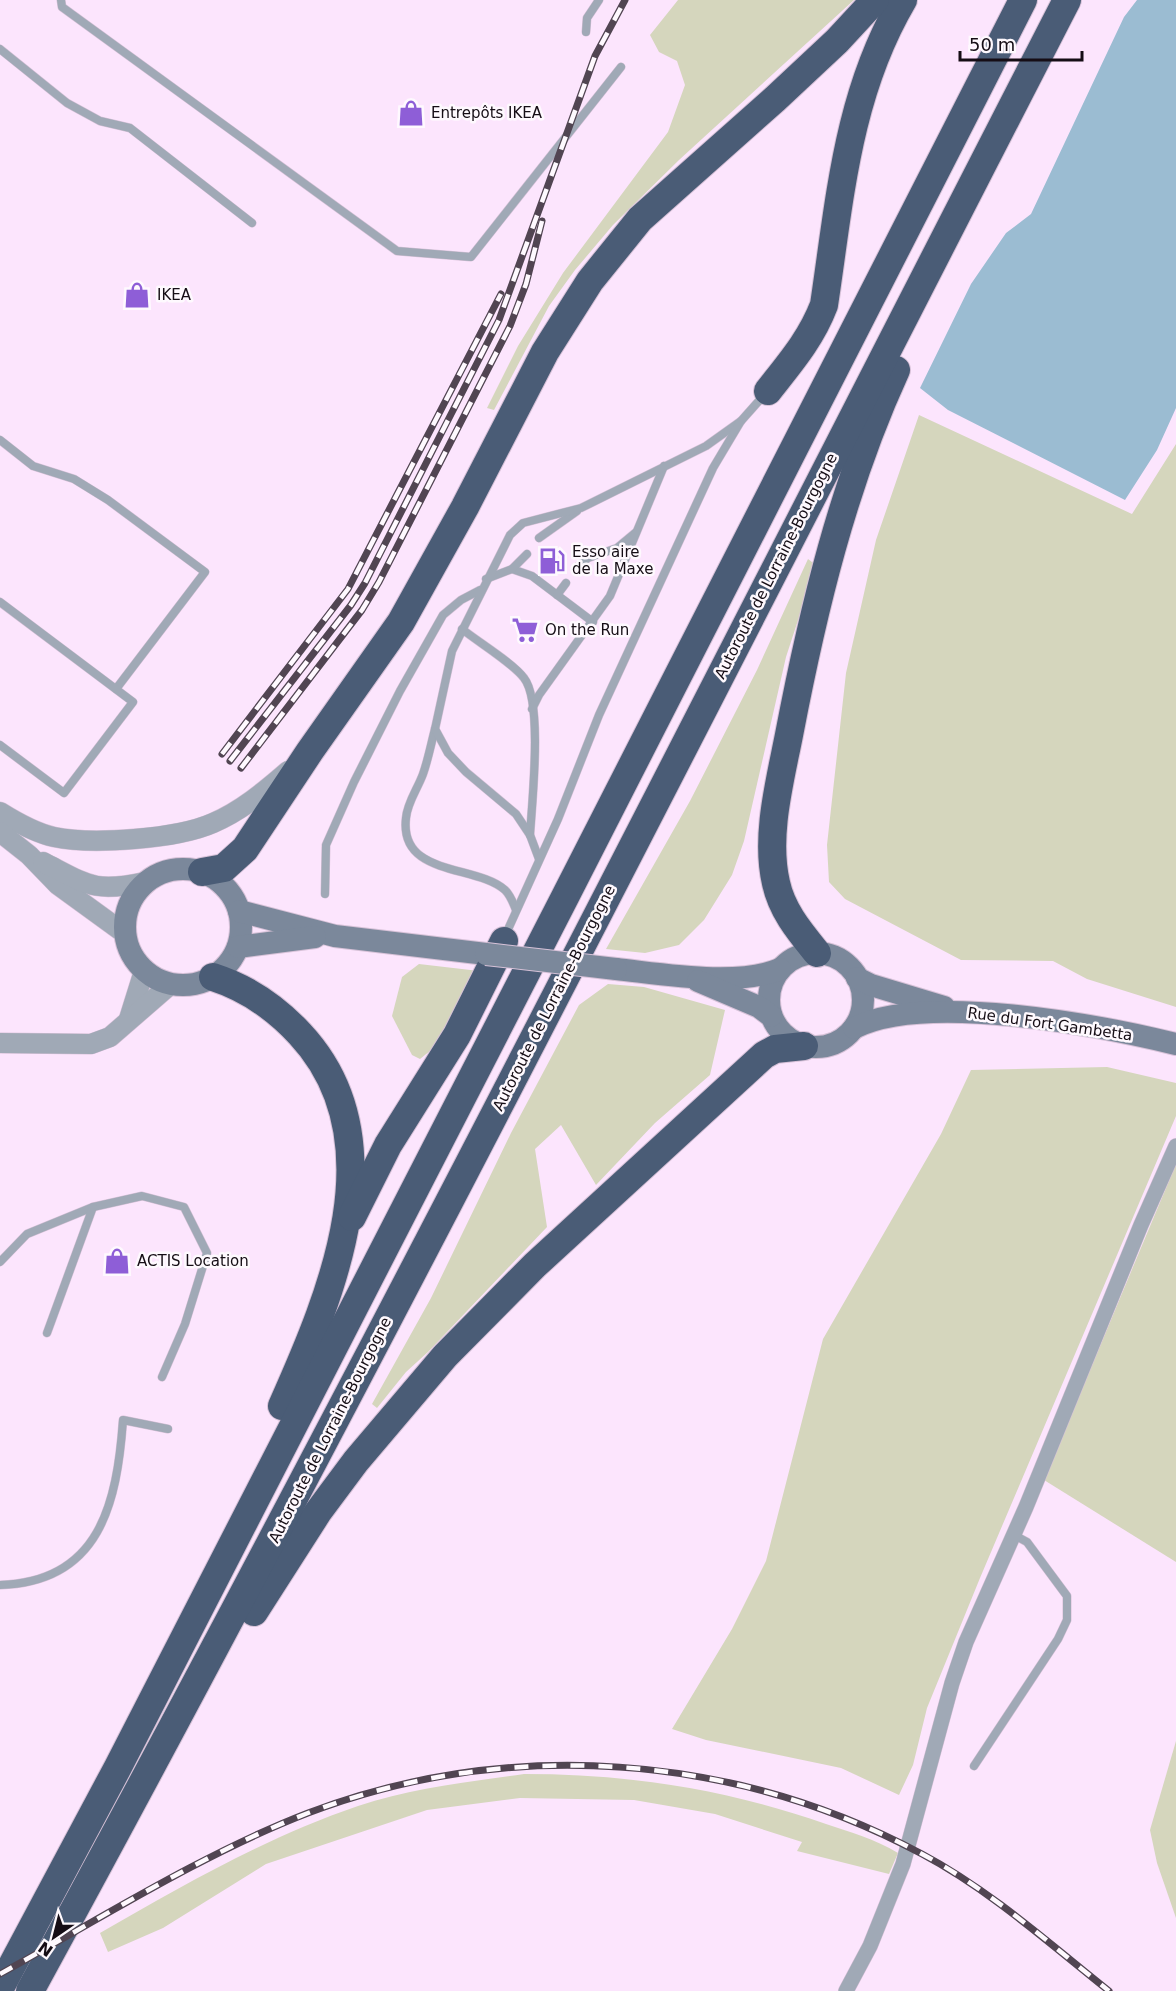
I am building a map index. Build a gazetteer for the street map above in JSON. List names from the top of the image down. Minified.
{"streets":{"highway":["Autoroute de Lorraine-Bourgogne"],"main road":["Rue du Fort Gambetta"]},"places":{"shop":["Entrepôts IKEA","IKEA","ACTIS Location"],"fuel station":["Esso aire de la Maxe"],"supermarket":["On the Run"]},"scale_bar":"50 m","north":"bottom left"}
